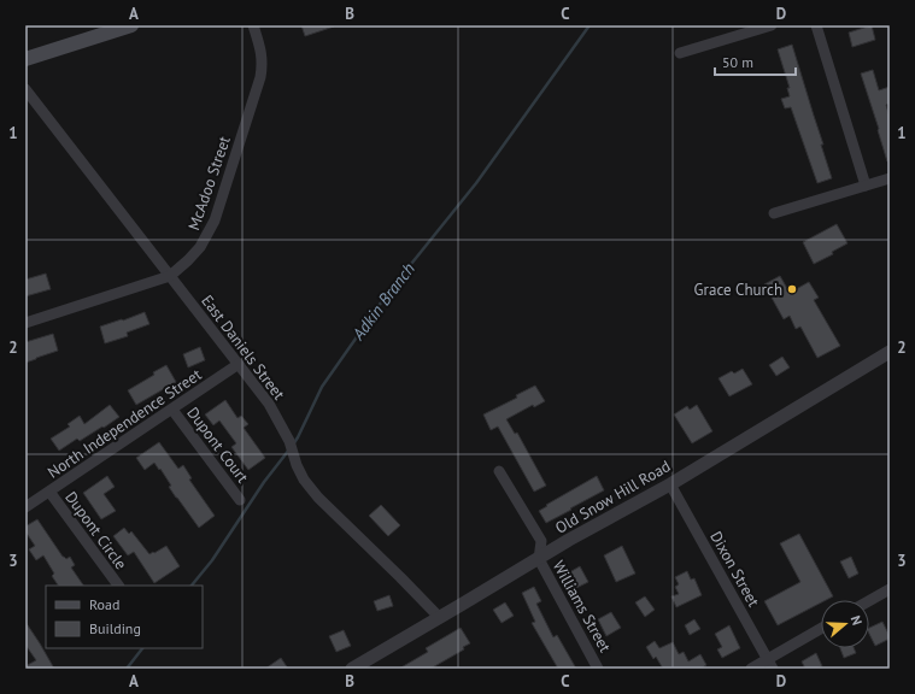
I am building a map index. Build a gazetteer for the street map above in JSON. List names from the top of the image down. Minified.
{"streets":{"street":["McAdoo Street","East Daniels Street","North Independence Street","Dupont Court","Old Snow Hill Road","Dupont Circle","Dixon Street","Williams Street"]},"crossings":[["McAdoo Street","East Daniels Street"],["East Daniels Street","North Independence Street"],["East Daniels Street","Old Snow Hill Road"],["North Independence Street","Dupont Court"],["North Independence Street","Dupont Circle"],["Old Snow Hill Road","Dixon Street"],["Old Snow Hill Road","Williams Street"]],"water":["Adkin Branch"],"places":["Grace Church"],"legend":["Road","Building"],"scale_bar":"50 m","north":"right","grid":{"columns":["A","B","C","D"],"rows":["1","2","3"]}}
